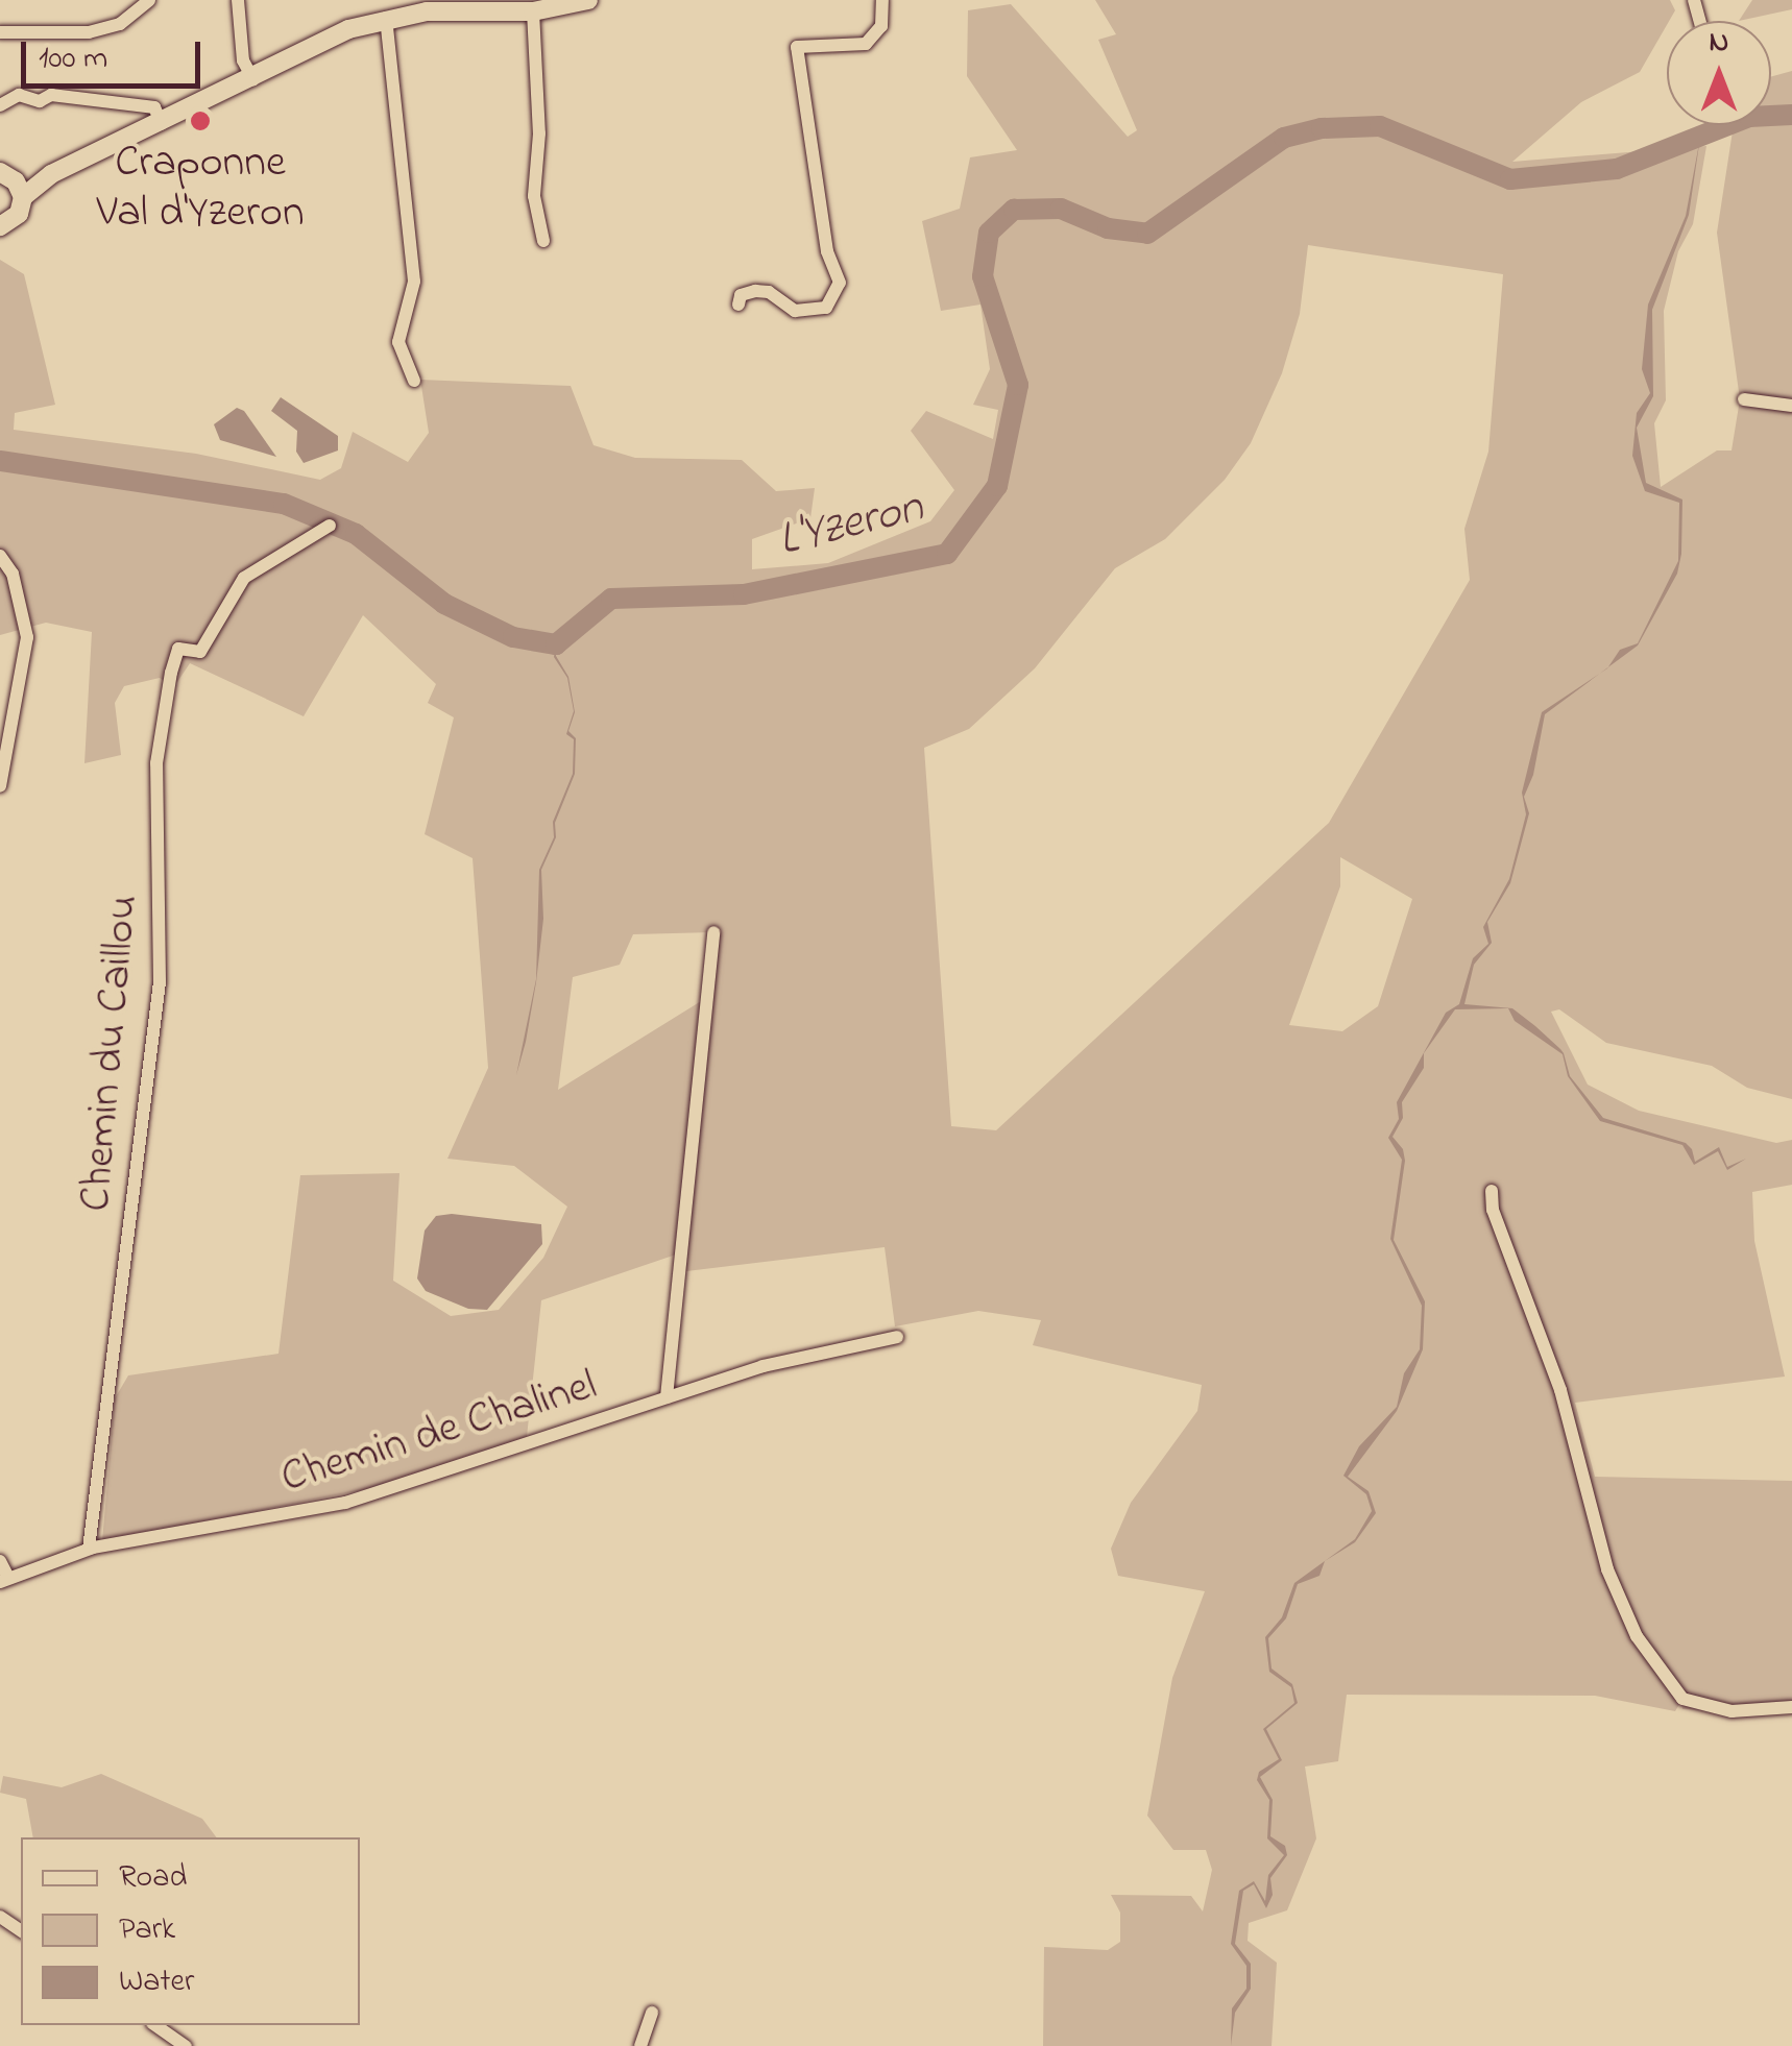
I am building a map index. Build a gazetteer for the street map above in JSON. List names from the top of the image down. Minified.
{"streets":{"street":["Chemin du Caillou","Chemin de Chalinel"]},"crossings":[["Chemin du Caillou","Chemin de Chalinel"]],"water":["L'Yzeron"],"places":["Craponne Val d'Yzeron"],"legend":["Road","Park","Water"],"scale_bar":"100 m","north":"top"}
